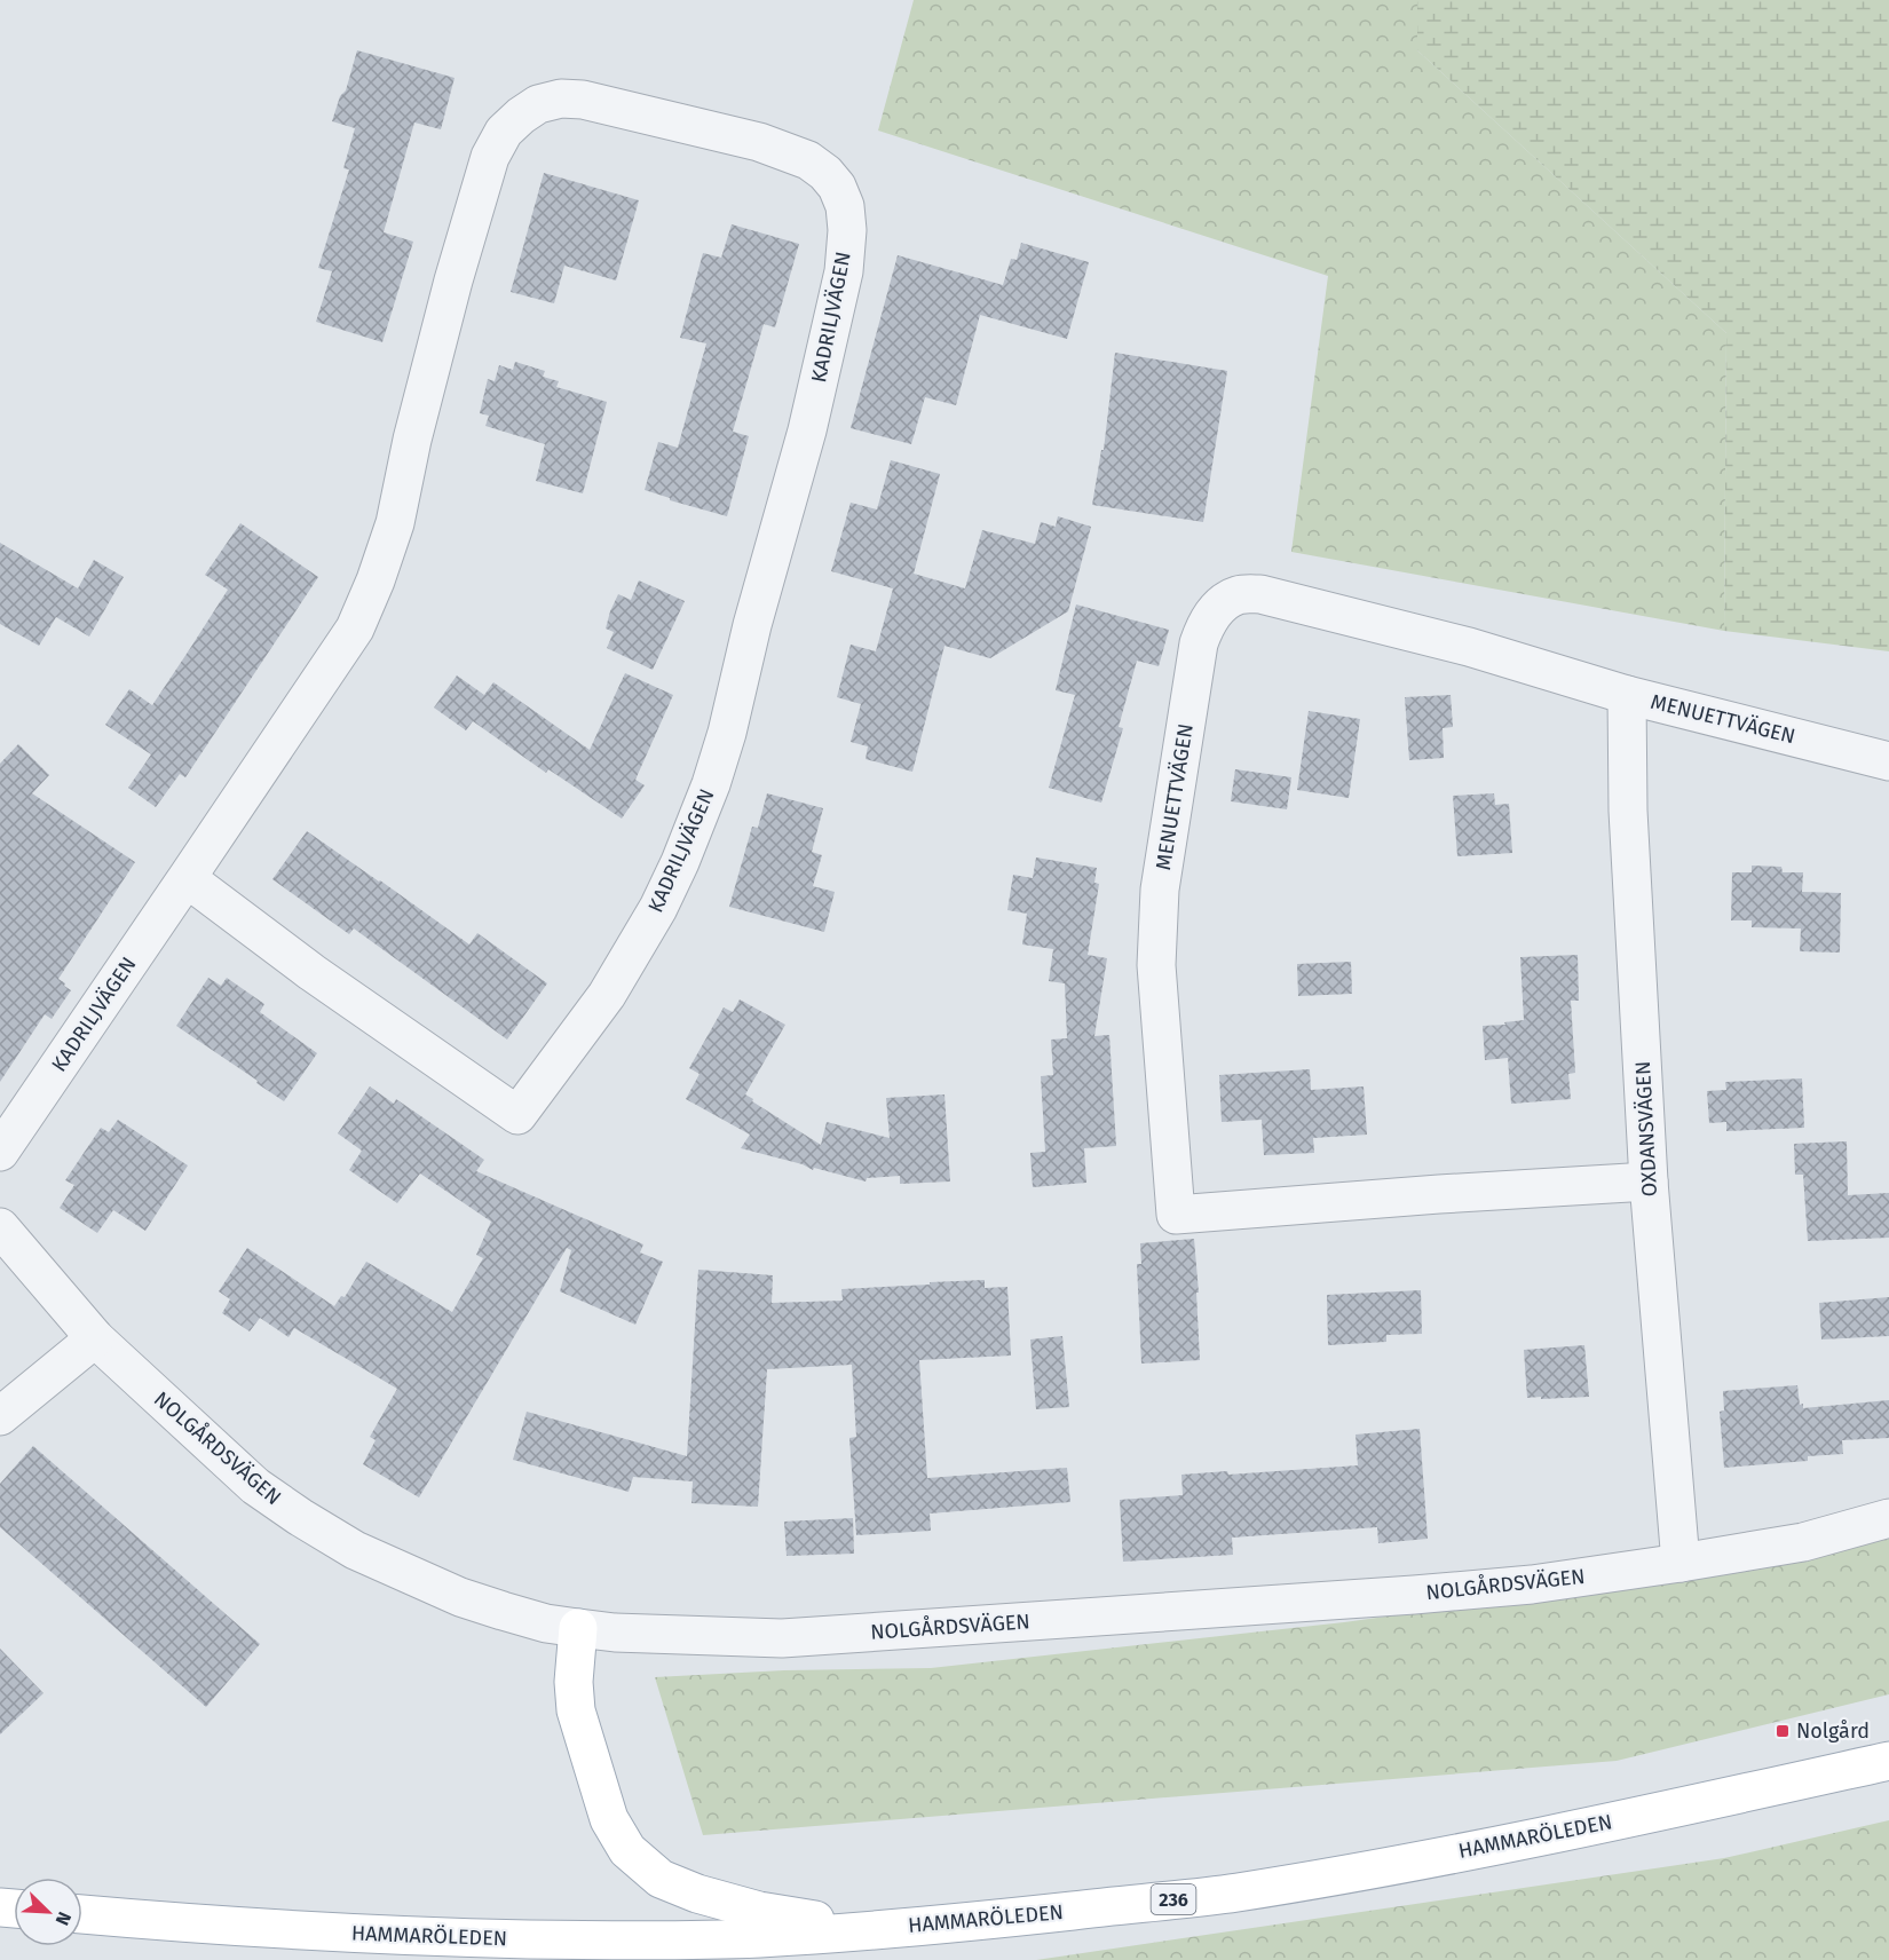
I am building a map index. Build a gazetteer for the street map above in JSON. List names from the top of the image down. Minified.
{"streets":{"main road":["HAMMARÖLEDEN","236"],"street":["KADRILJVÄGEN","MENUETTVÄGEN","OXDANSVÄGEN","NOLGÅRDSVÄGEN"]},"crossings":[["MENUETTVÄGEN","OXDANSVÄGEN"],["OXDANSVÄGEN","NOLGÅRDSVÄGEN"],["NOLGÅRDSVÄGEN","236"],["HAMMARÖLEDEN","236"]],"places":{"transit":["Nolgård"]},"north":"bottom right"}
